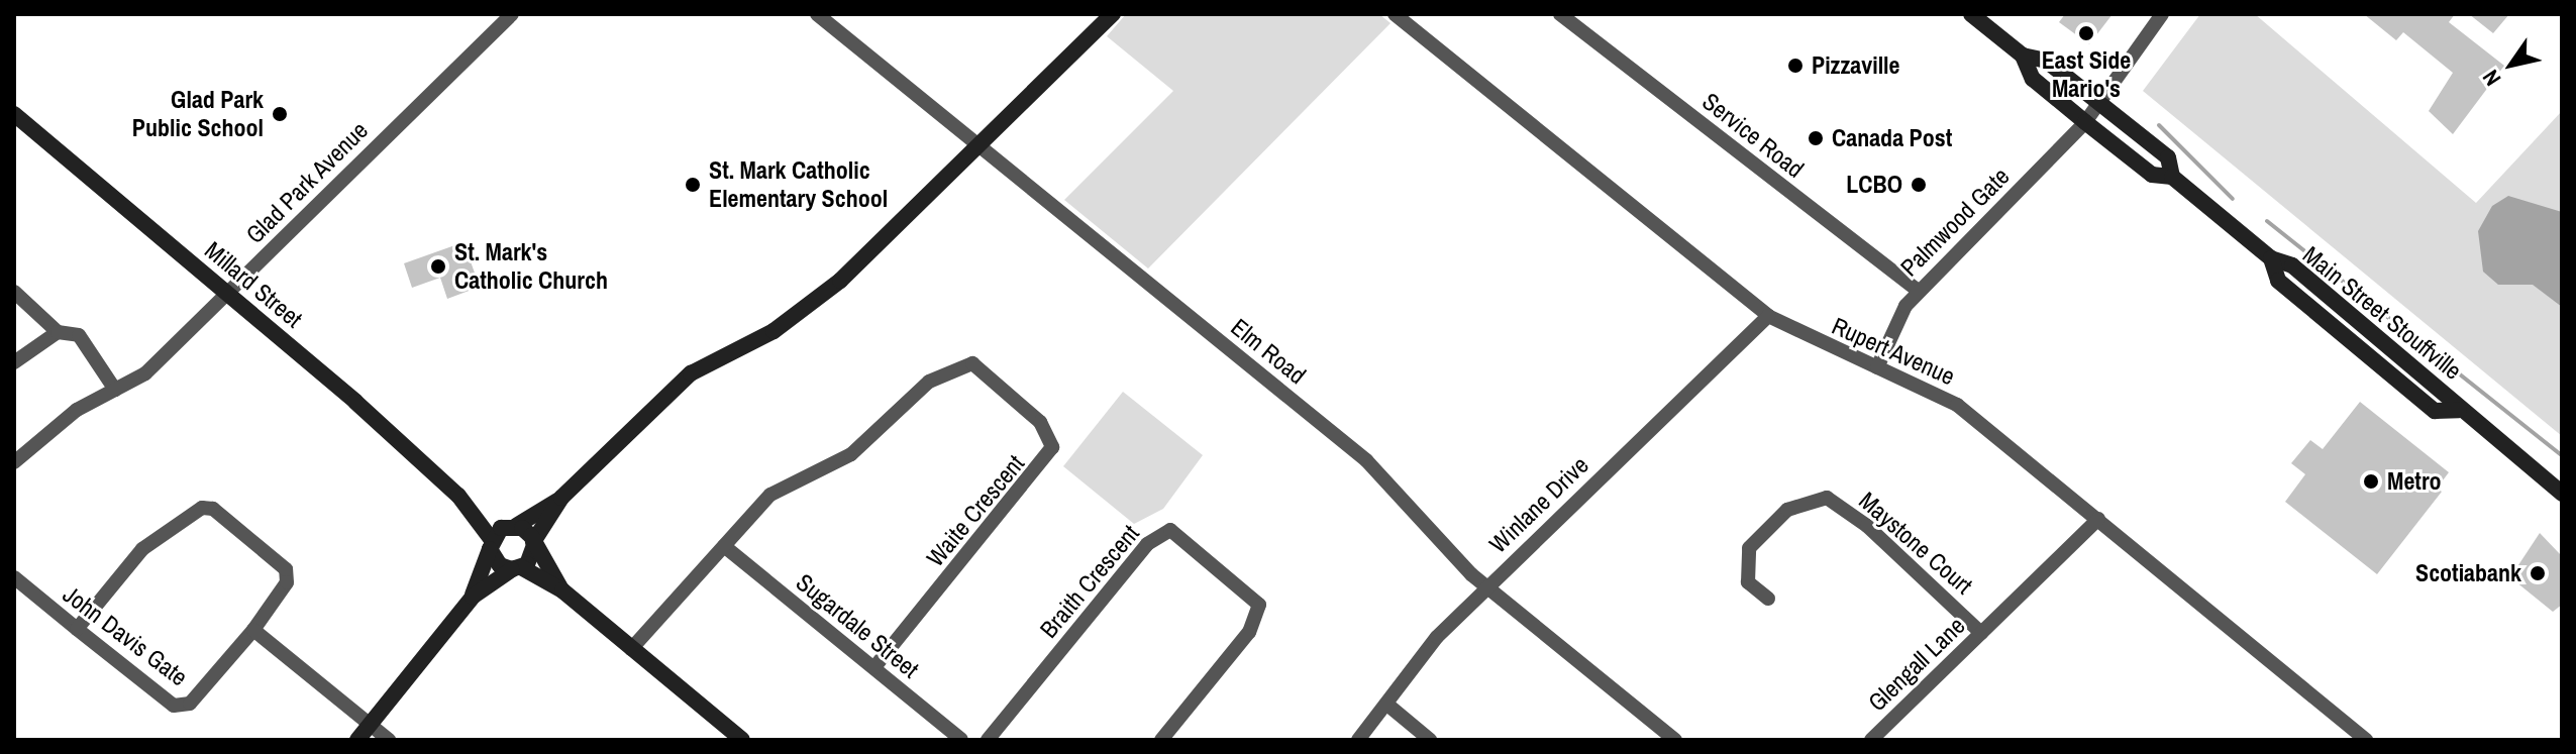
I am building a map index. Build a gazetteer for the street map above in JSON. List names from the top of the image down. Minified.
{"streets":{"street":["Service Road","Glad Park Avenue","Palmwood Gate","Millard Street","Main Street Stouffville","Elm Road","Rupert Avenue","Winlane Drive","Waite Crescent","Maystone Court","Braith Crescent","Sugardale Street","John Davis Gate","Glengall Lane"]},"crossings":[["Service Road","Palmwood Gate"],["Glad Park Avenue","Millard Street"],["Palmwood Gate","Main Street Stouffville"],["Palmwood Gate","Rupert Avenue"],["Elm Road","Winlane Drive"],["Rupert Avenue","Winlane Drive"],["Rupert Avenue","Glengall Lane"],["Waite Crescent","Sugardale Street"],["Maystone Court","Glengall Lane"]],"places":["East Side Mario's","Pizzaville","Glad Park Public School","Canada Post","St. Mark Catholic Elementary School","LCBO","St. Mark's Catholic Church","Metro","Scotiabank"],"north":"bottom left"}
